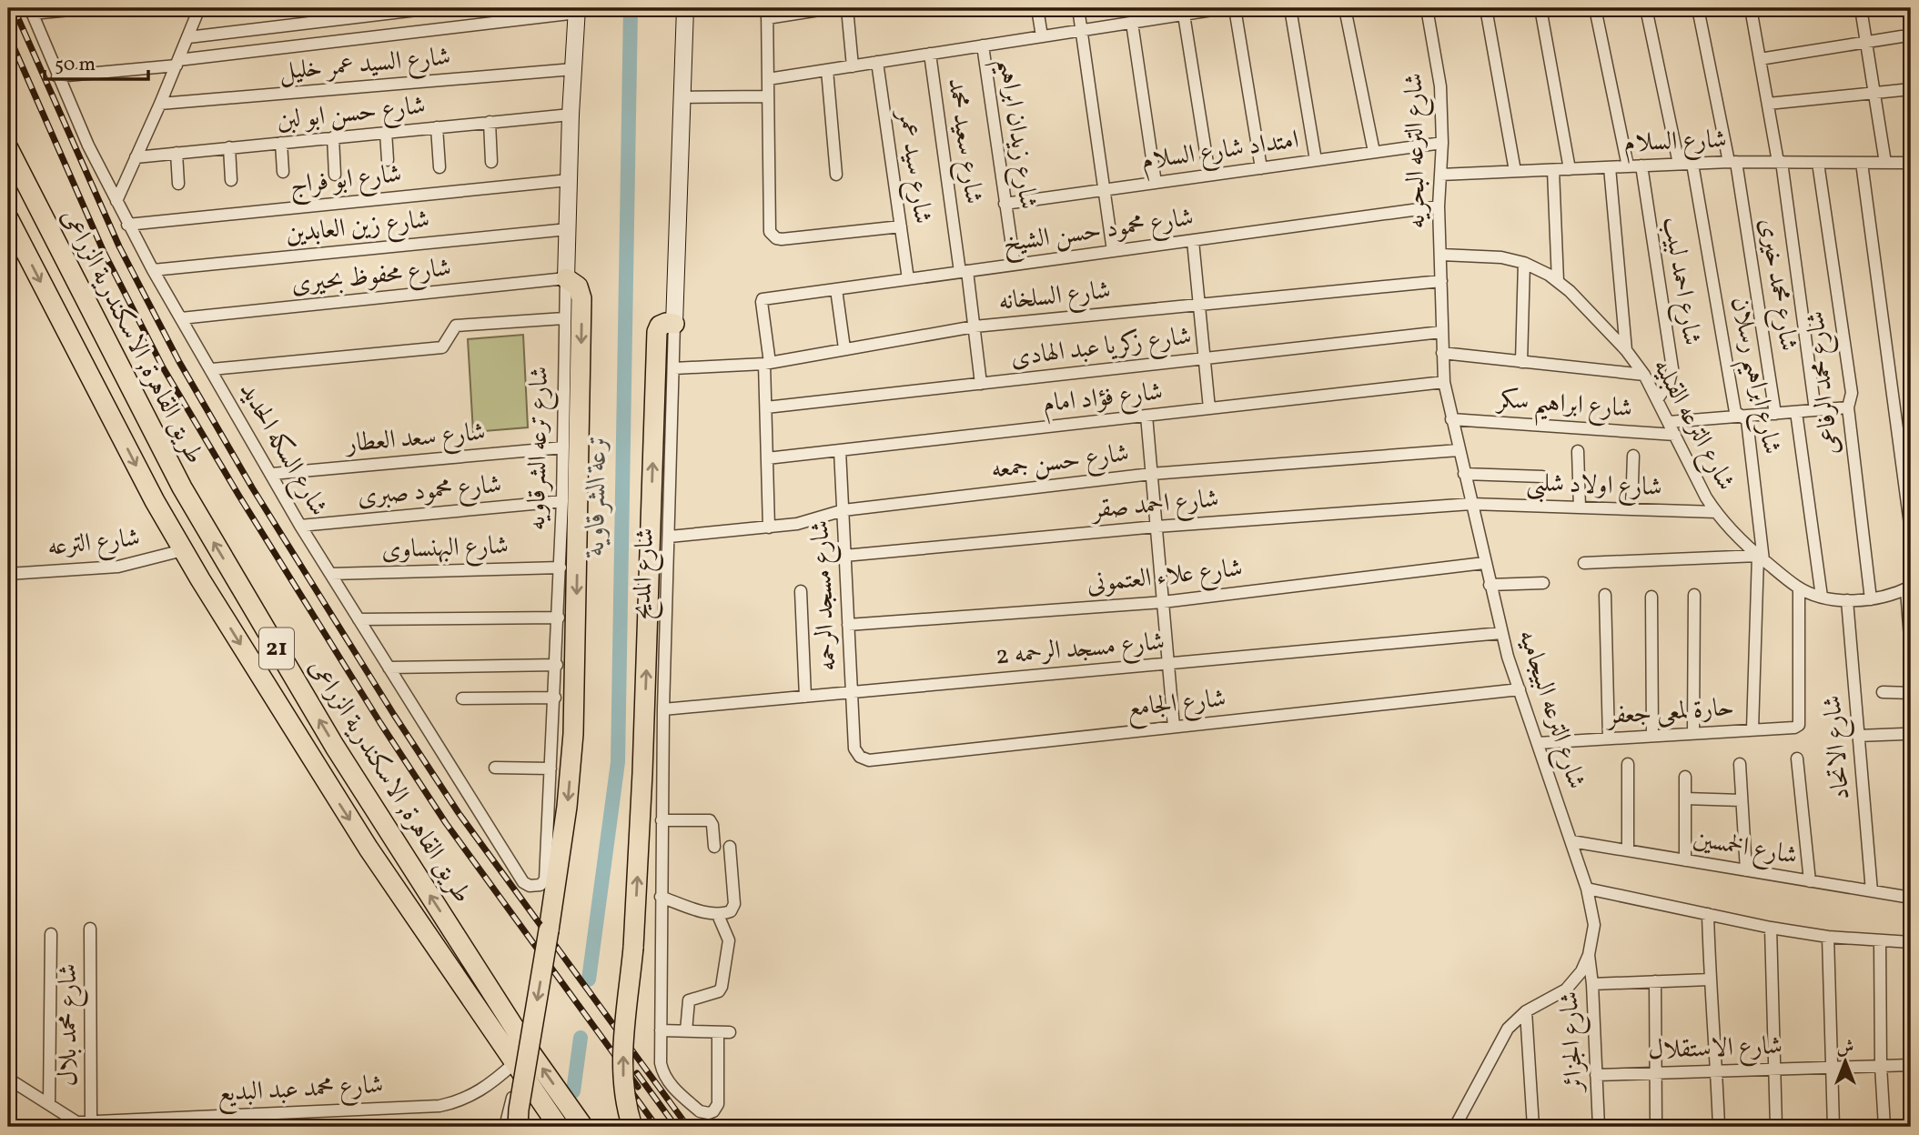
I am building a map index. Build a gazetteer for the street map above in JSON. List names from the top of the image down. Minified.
{"streets":{"highway":["طريق القاهرة, الاسكندرية الزراعى","21"],"main road":["شارع ترعه الشرقاويه","شارع المديح"],"street":["شارع السيد عمر خليل","شارع حسن ابو لبن","شارع زيدان ابراهيم","شارع سعيد محمد","شارع السلام","امتداد شارع السلام","شارع الترعه البحريه","شارع سيد عمر","شارع ابو فراج","شارع زين العابدين","شارع محمود حسن الشيخ","شارع محفوظ بحيرى","شارع احمد لبيب","شارع محمد خيرى","شارع السلخانه","شارع زكريا عبد الهادى","شارع ابراهيم رسلان","شارع محمد الرفاعى","شارع فؤاد امام","شارع ابراهيم سكر","شارع الترعه القبليه","شارع سعد العطار","شارع السكه الحديد","شارع حسن جمعه","شارع اولاد شلبى","شارع محمود صبرى","شارع احمد صقر","شارع الترعه","شارع البهنساوى","شارع علاء العتمونى","شارع مسجد الرحمه","شارع مسجد الرحمه 2","شارع الجامع","شارع الترعه البيجاميه","حارة لمعى جعفر","شارع الاتحاد","شارع الخمسين","شارع محمد بلال","شارع الجزائر","شارع الاستقلال","شارع محمد عبد البديع"]},"crossings":[["شارع السيد عمر خليل","شارع ترعه الشرقاويه"],["شارع حسن ابو لبن","شارع ترعه الشرقاويه"],["شارع زيدان ابراهيم","امتداد شارع السلام"],["شارع زيدان ابراهيم","شارع محمود حسن الشيخ"],["شارع سعيد محمد","شارع محمود حسن الشيخ"],["شارع سعيد محمد","شارع السلخانه"],["شارع سعيد محمد","شارع زكريا عبد الهادى"],["شارع السلام","شارع الترعه البحريه"],["شارع السلام","شارع احمد لبيب"],["شارع السلام","شارع محمد خيرى"],["شارع السلام","شارع ابراهيم رسلان"],["شارع السلام","شارع محمد الرفاعى"],["امتداد شارع السلام","شارع الترعه البحريه"],["شارع الترعه البحريه","شارع محمود حسن الشيخ"],["شارع الترعه البحريه","شارع الترعه القبليه"],["شارع الترعه البحريه","شارع الترعه البيجاميه"],["شارع سيد عمر","شارع محمود حسن الشيخ"],["شارع ابو فراج","شارع ترعه الشرقاويه"],["شارع ابو فراج","شارع السكه الحديد"],["شارع زين العابدين","شارع ترعه الشرقاويه"],["شارع زين العابدين","شارع السكه الحديد"],["شارع محمود حسن الشيخ","شارع السلخانه"],["شارع محفوظ بحيرى","شارع ترعه الشرقاويه"],["شارع محفوظ بحيرى","شارع السكه الحديد"],["شارع احمد لبيب","شارع الترعه القبليه"],["شارع السلخانه","شارع المديح"],["شارع السلخانه","شارع الترعه البيجاميه"],["طريق القاهرة, الاسكندرية الزراعى","شارع الترعه"],["طريق القاهرة, الاسكندرية الزراعى","شارع محمد عبد البديع"],["شارع زكريا عبد الهادى","شارع الترعه البيجاميه"],["شارع ابراهيم رسلان","شارع الترعه القبليه"],["شارع ابراهيم رسلان","حارة لمعى جعفر"],["شارع محمد الرفاعى","شارع الترعه القبليه"],["شارع فؤاد امام","شارع مسجد الرحمه"],["شارع فؤاد امام","شارع الترعه البيجاميه"],["شارع ابراهيم سكر","شارع الترعه القبليه"],["شارع ابراهيم سكر","شارع الترعه البيجاميه"],["شارع الترعه القبليه","شارع اولاد شلبى"],["شارع الترعه القبليه","شارع الترعه البيجاميه"],["شارع الترعه القبليه","حارة لمعى جعفر"],["شارع الترعه القبليه","شارع الاتحاد"],["شارع سعد العطار","شارع ترعه الشرقاويه"],["شارع سعد العطار","شارع السكه الحديد"],["شارع ترعه الشرقاويه","شارع السكه الحديد"],["شارع ترعه الشرقاويه","شارع محمود صبرى"],["شارع ترعه الشرقاويه","شارع البهنساوى"],["شارع السكه الحديد","شارع محمود صبرى"],["شارع السكه الحديد","شارع البهنساوى"],["شارع حسن جمعه","شارع المديح"],["شارع حسن جمعه","شارع مسجد الرحمه"],["شارع حسن جمعه","شارع الترعه البيجاميه"],["شارع اولاد شلبى","شارع احمد صقر"],["شارع اولاد شلبى","شارع الترعه البيجاميه"],["شارع احمد صقر","شارع مسجد الرحمه"],["شارع احمد صقر","شارع الترعه البيجاميه"],["شارع المديح","شارع مسجد الرحمه 2"],["شارع علاء العتمونى","شارع مسجد الرحمه"],["شارع علاء العتمونى","شارع الترعه البيجاميه"],["شارع مسجد الرحمه","شارع مسجد الرحمه 2"],["شارع مسجد الرحمه","شارع الجامع"],["شارع مسجد الرحمه 2","شارع الترعه البيجاميه"],["شارع الجامع","شارع الترعه البيجاميه"],["شارع الترعه البيجاميه","حارة لمعى جعفر"],["شارع الترعه البيجاميه","شارع الخمسين"],["شارع الترعه البيجاميه","شارع الجزائر"],["شارع الاتحاد","شارع الخمسين"],["شارع محمد بلال","شارع محمد عبد البديع"],["شارع الجزائر","شارع الاستقلال"]],"water":["ترعة الشرقاوية"],"scale_bar":"50 m","north":"top"}
